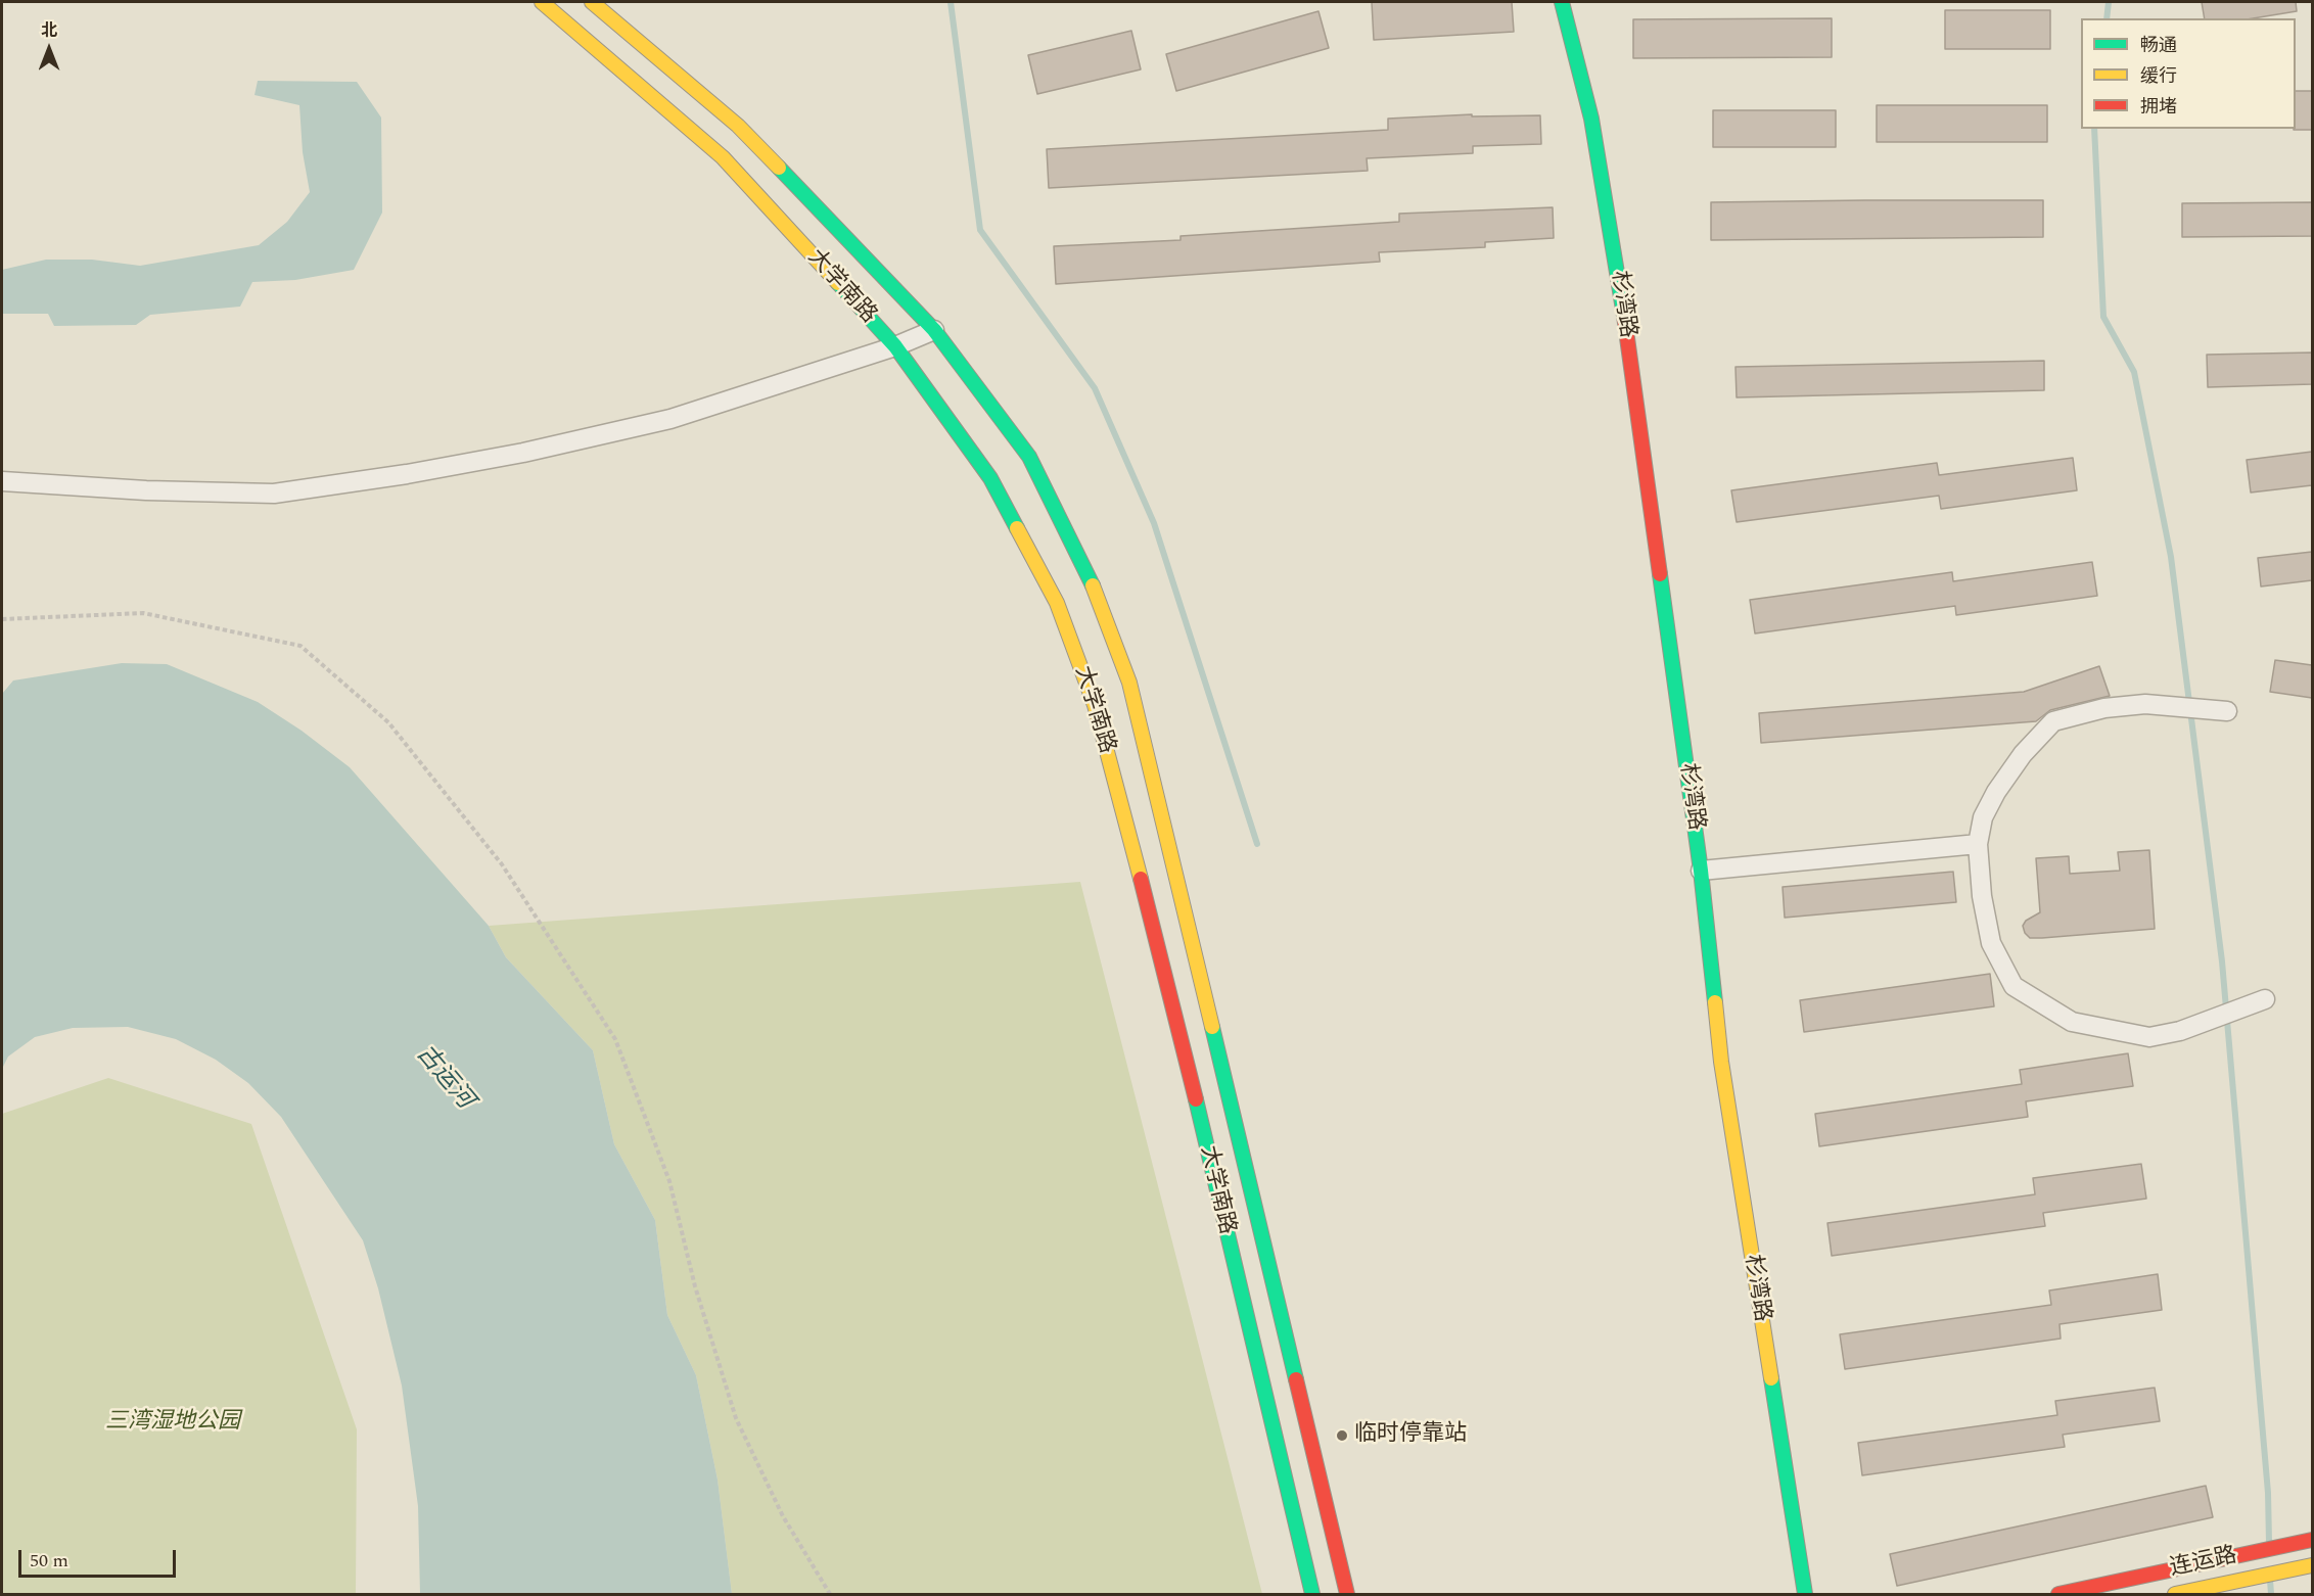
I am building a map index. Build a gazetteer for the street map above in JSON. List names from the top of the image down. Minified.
{"streets":{"main road":["大学南路","杉湾路","连运路"]},"water":["古运河"],"parks":["三湾湿地公园"],"places":["临时停靠站"],"legend":["畅通","缓行","拥堵"],"scale_bar":"50 m","north":"top"}
